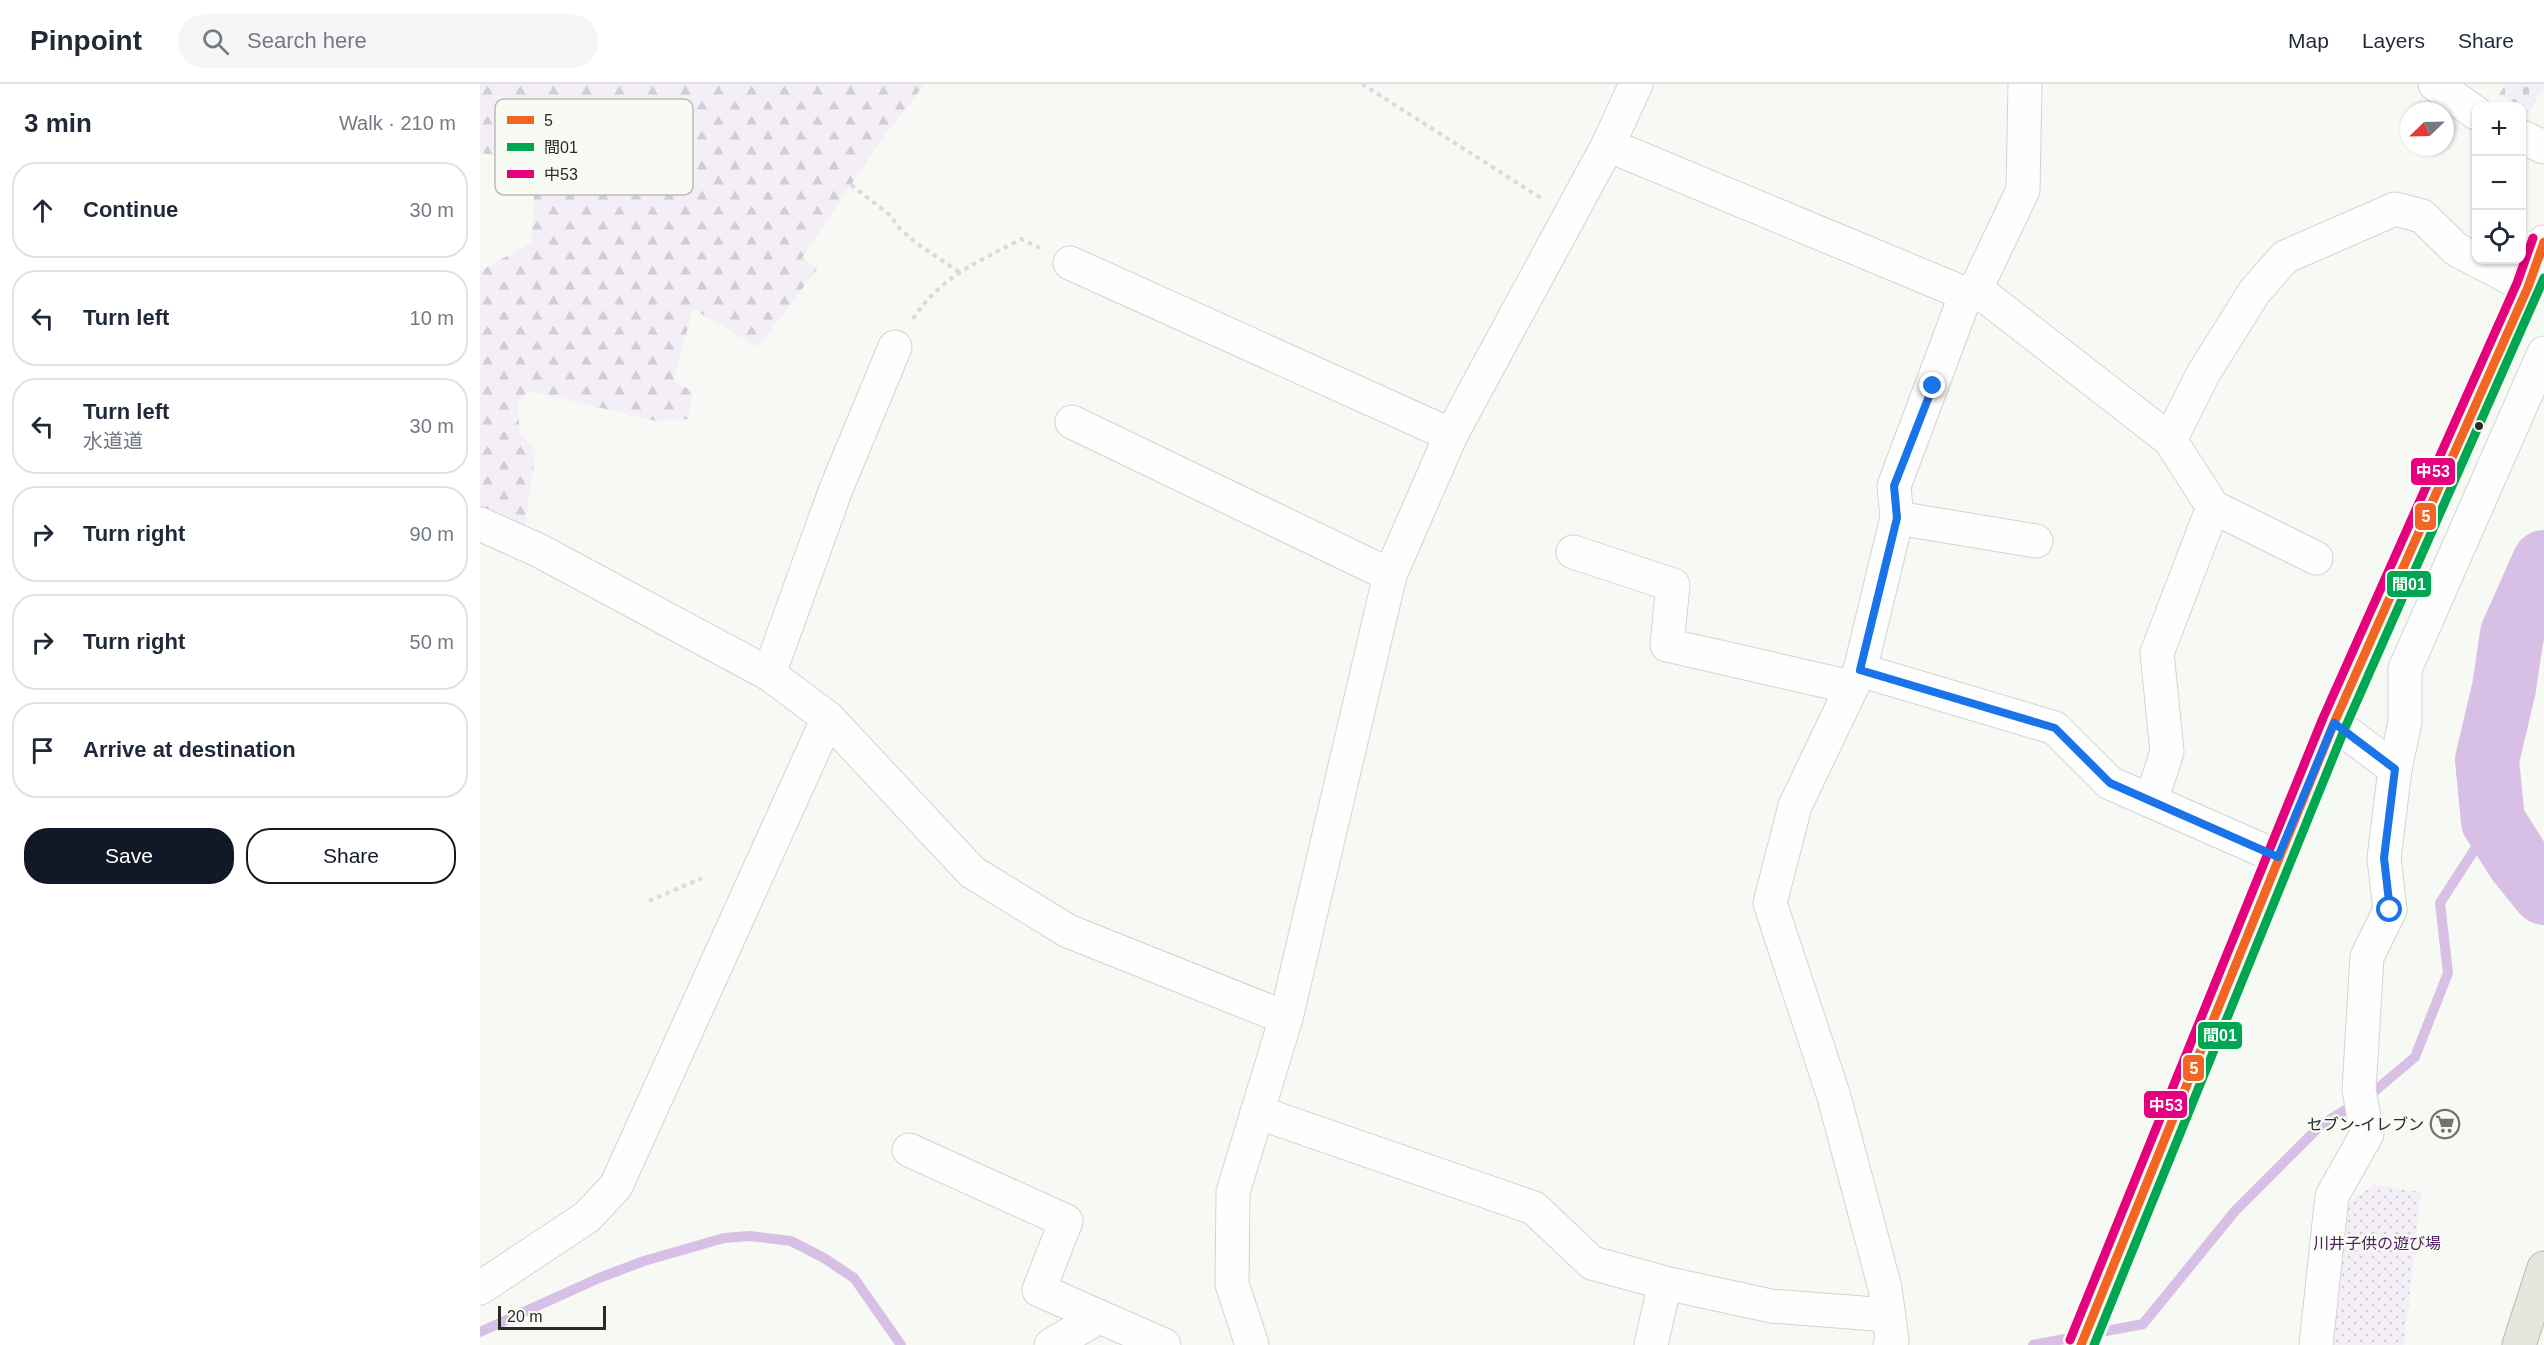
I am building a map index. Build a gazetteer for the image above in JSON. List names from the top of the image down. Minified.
{"parks":["川井子供の遊び場"],"places":{"supermarket":["セブン-イレブン"]},"lines":["transit line 中53","transit line 5","transit line 間01"],"legend":["5","間01","中53"],"scale_bar":"20 m","north":"bottom left","page":{"header":"Pinpoint","search":"Search here","nav":["Map","Layers","Share"],"heading":["3 min","Walk · 210 m"],"map_buttons":["+","−"],"list":[["Continue","30 m"],["Turn left","10 m"],["Turn left","水道道","30 m"],["Turn right","90 m"],["Turn right","50 m"],"Arrive at destination"],"buttons":["Save","Share"],"scale":"20 m"}}
